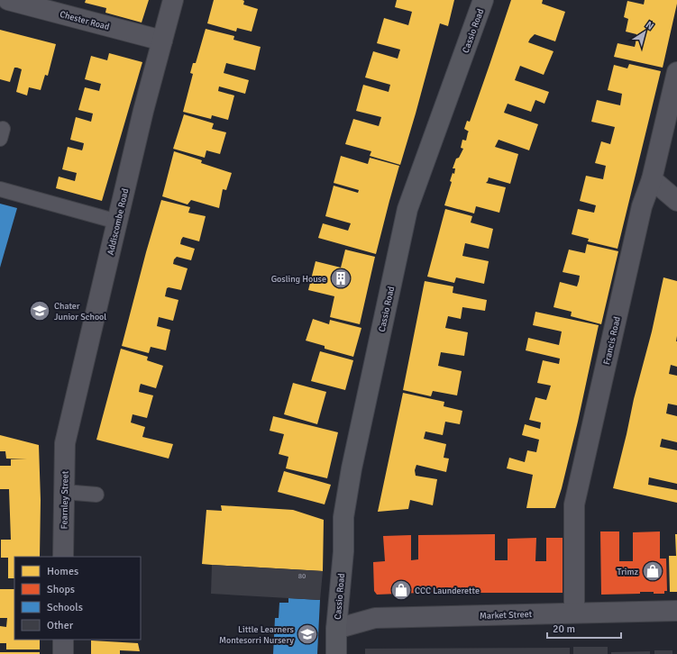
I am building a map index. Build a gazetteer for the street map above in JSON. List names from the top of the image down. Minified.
{"streets":{"main road":["Cassio Road"],"street":["Chester Road","Addiscombe Road","Francis Road","Fearnley Street","Market Street"]},"crossings":[["Chester Road","Addiscombe Road"],["Cassio Road","Market Street"],["Addiscombe Road","Fearnley Street"],["Francis Road","Market Street"]],"places":{"building":["Gosling House"],"school or university":["Chater Junior School","Little Learners Montesorri Nursery"],"shop":["Trimz","CCC Launderette"]},"house_numbers":["80"],"legend":["Homes","Shops","Schools","Other"],"scale_bar":"20 m","north":"top right"}
